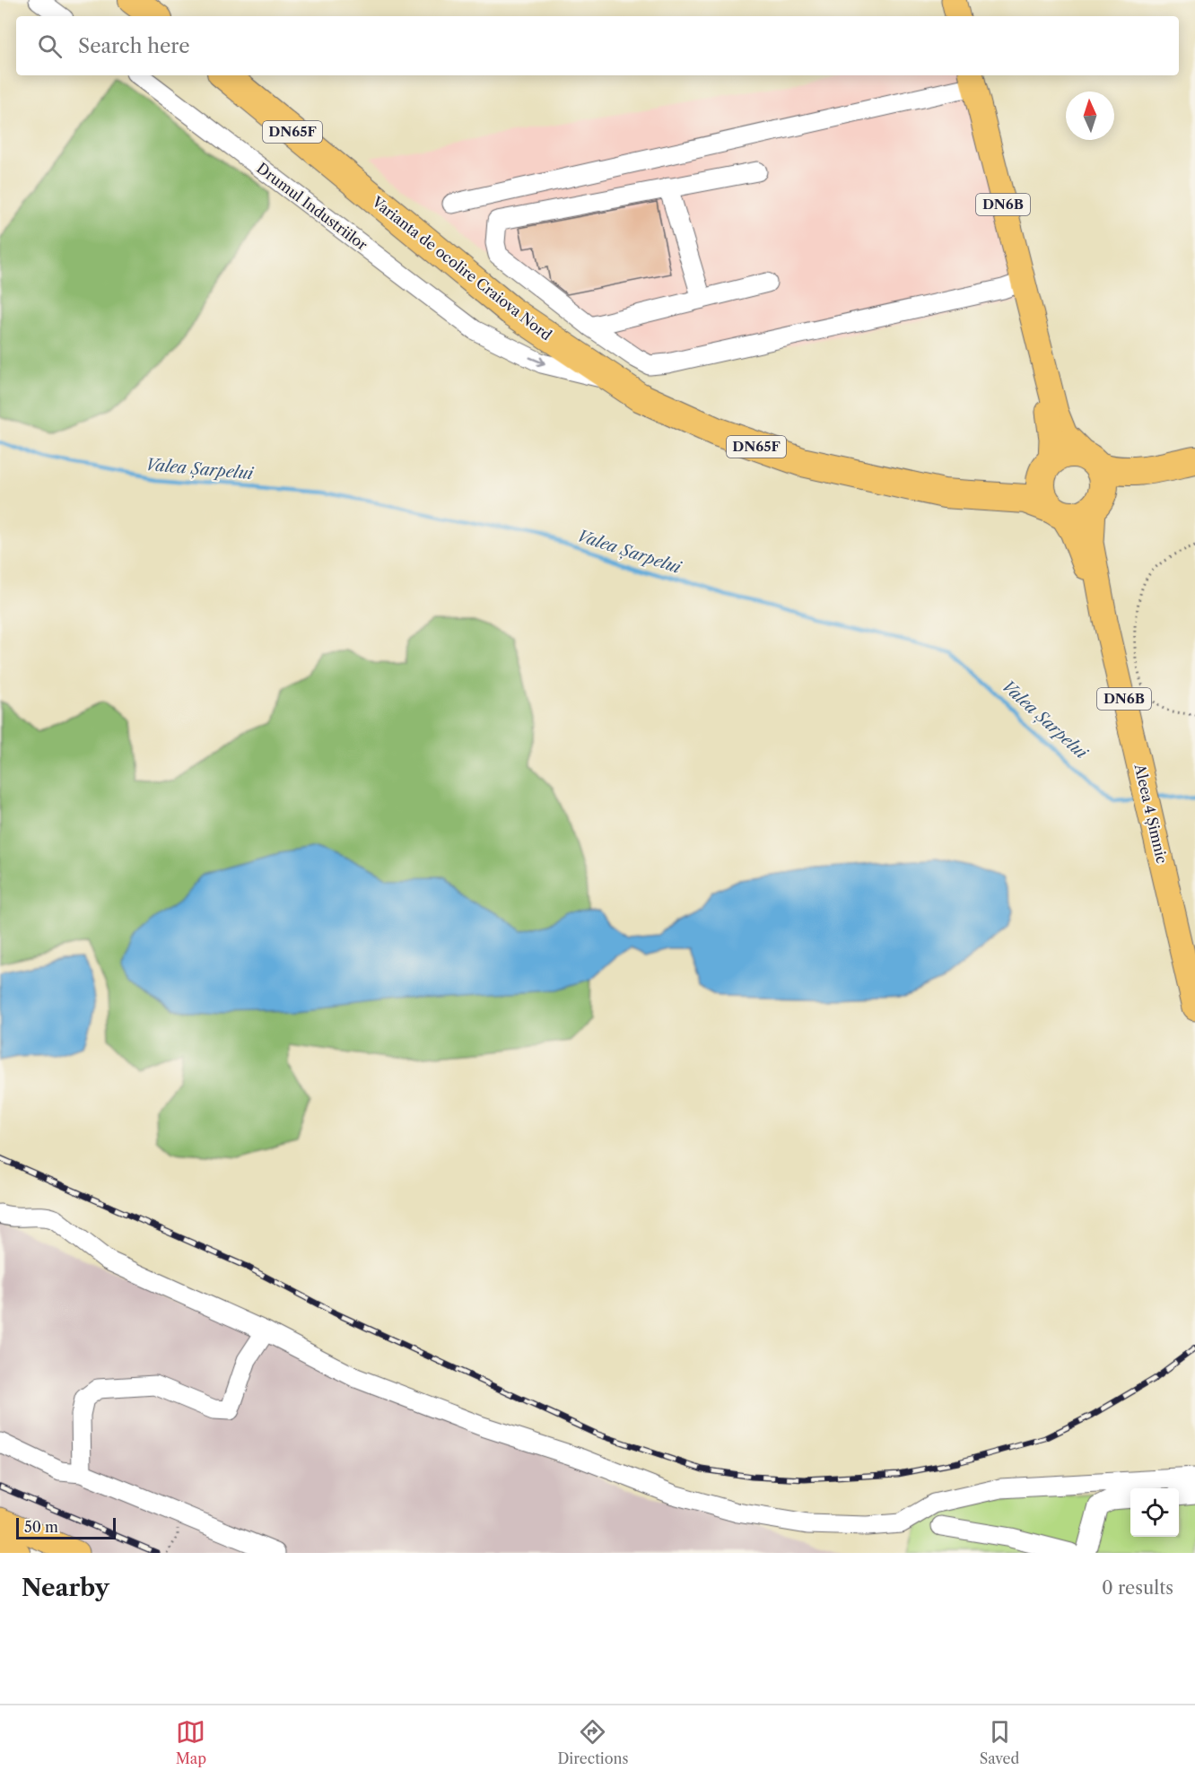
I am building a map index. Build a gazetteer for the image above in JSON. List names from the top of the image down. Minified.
{"streets":{"highway":["DN65F","DN6B","Varianta de ocolire Craiova Nord"],"main road":["Aleea 4 Șimnic"],"street":["Drumul Industriilor"]},"crossings":[["DN6B","Varianta de ocolire Craiova Nord"],["DN6B","Aleea 4 Șimnic"],["Drumul Industriilor","Varianta de ocolire Craiova Nord"],["Varianta de ocolire Craiova Nord","Aleea 4 Șimnic"]],"water":["Valea Șarpelui"],"scale_bar":"50 m","north":"top","page":{"search":"Search here","scale":"50 m","heading":["Nearby","0 results"],"nav":["Map","Directions","Saved"]}}
